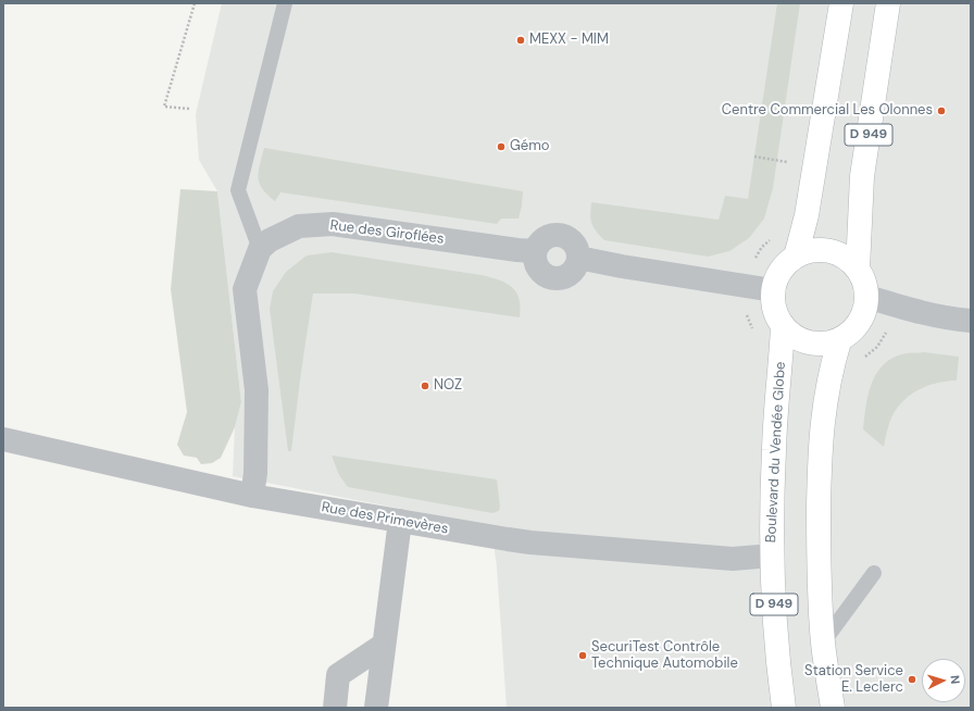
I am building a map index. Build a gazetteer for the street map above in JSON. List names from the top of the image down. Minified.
{"streets":{"main road":["D 949","Boulevard du Vendée Globe"],"street":["Rue des Giroflées","Rue des Primevères"]},"crossings":[["D 949","Boulevard du Vendée Globe"],["Boulevard du Vendée Globe","Rue des Primevères"]],"places":["MEXX - MIM","Centre Commercial Les Olonnes","Gémo","NOZ","SecuriTest Contrôle Technique Automobile","Station Service E. Leclerc"],"north":"right"}
